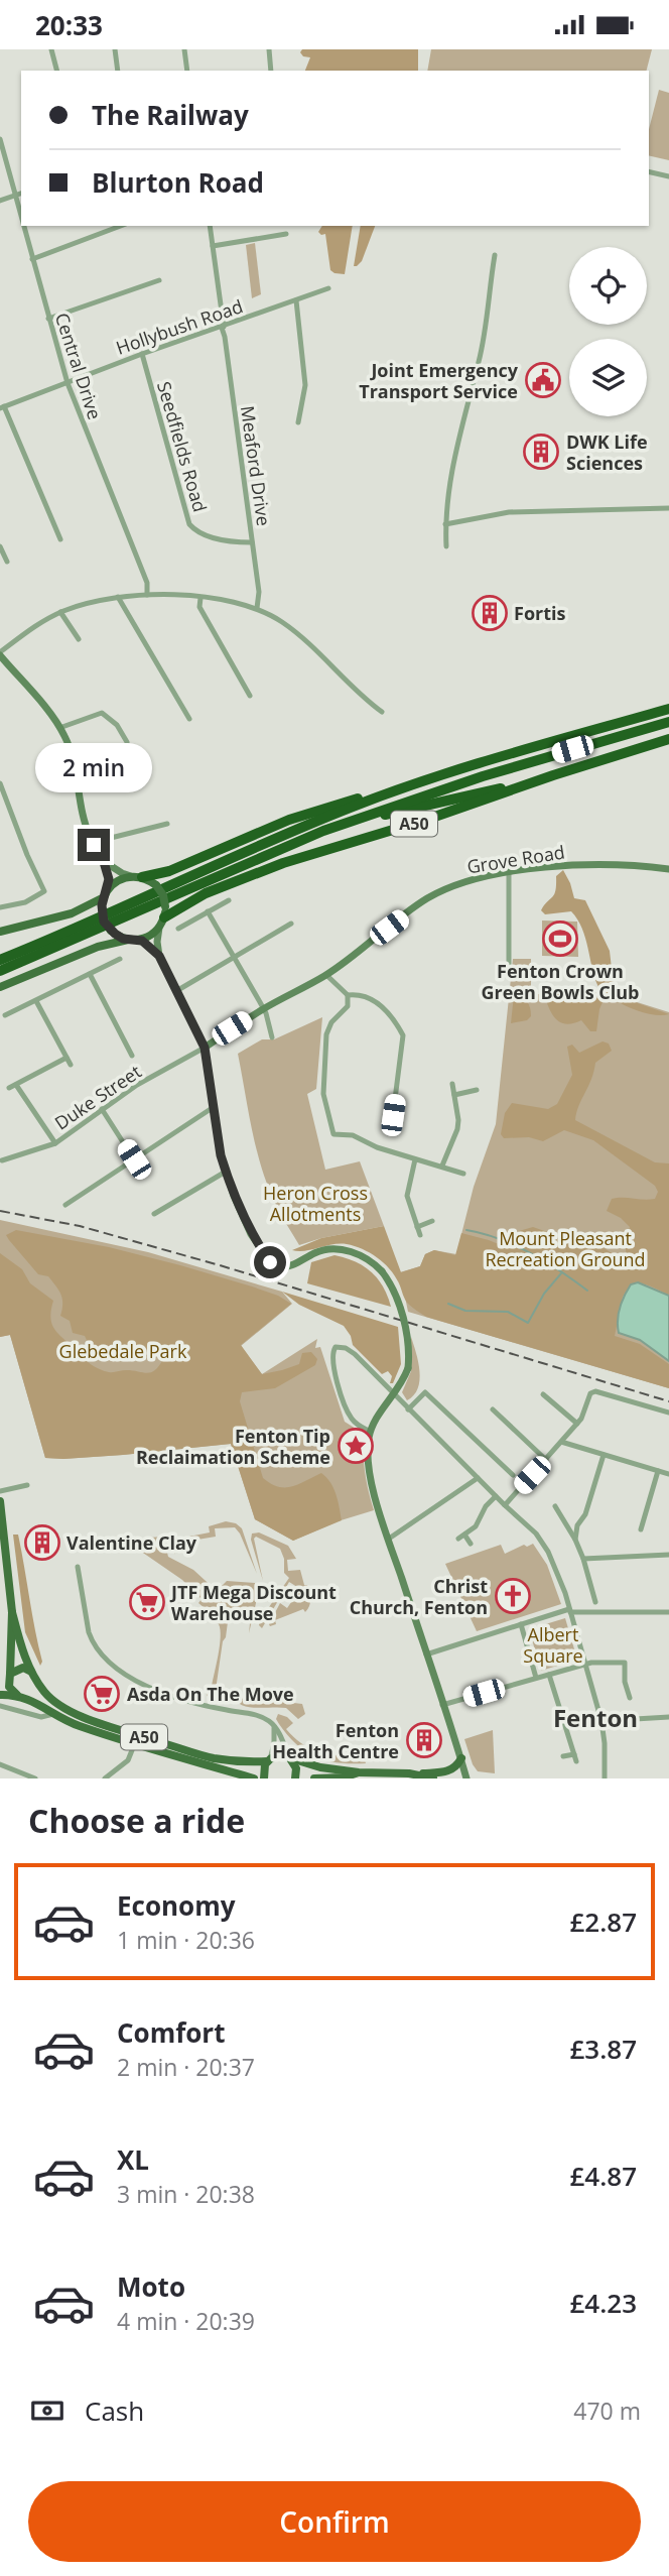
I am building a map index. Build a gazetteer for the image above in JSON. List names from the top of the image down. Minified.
{"streets":{"highway":["A50"],"street":["Hollybush Road","Central Drive","Seedfields Road","Meaford Drive","Grove Road","Duke Street"]},"crossings":[["Hollybush Road","Central Drive"],["Hollybush Road","Seedfields Road"],["Hollybush Road","Meaford Drive"],["Seedfields Road","Meaford Drive"],["Grove Road","Duke Street"]],"districts":["Fenton"],"parks":["Heron Cross Allotments","Mount Pleasant Recreation Ground","Glebedale Park","Albert Square"],"places":{"public building":["Joint Emergency Transport Service"],"building":["DWK Life Sciences","Fortis","Valentine Clay","Fenton Health Centre"],"sports":["Fenton Crown Green Bowls Club"],"place":["Fenton Tip Reclaimation Scheme"],"church":["Christ Church, Fenton"],"supermarket":["JTF Mega Discount Warehouse","Asda On The Move"]},"page":{"status":"20:33","banner":["The Railway","Blurton Road"],"bubble":"2 min","heading":"Choose a ride","list":[{"name":"Economy","note":"1 min · 20:36","value":"£2.87"},{"name":"Comfort","note":"2 min · 20:37","value":"£3.87"},{"name":"XL","note":"3 min · 20:38","value":"£4.87"},{"name":"Moto","note":"4 min · 20:39","value":"£4.23"}],"pay":["Cash","470 m"],"buttons":"Confirm"}}
